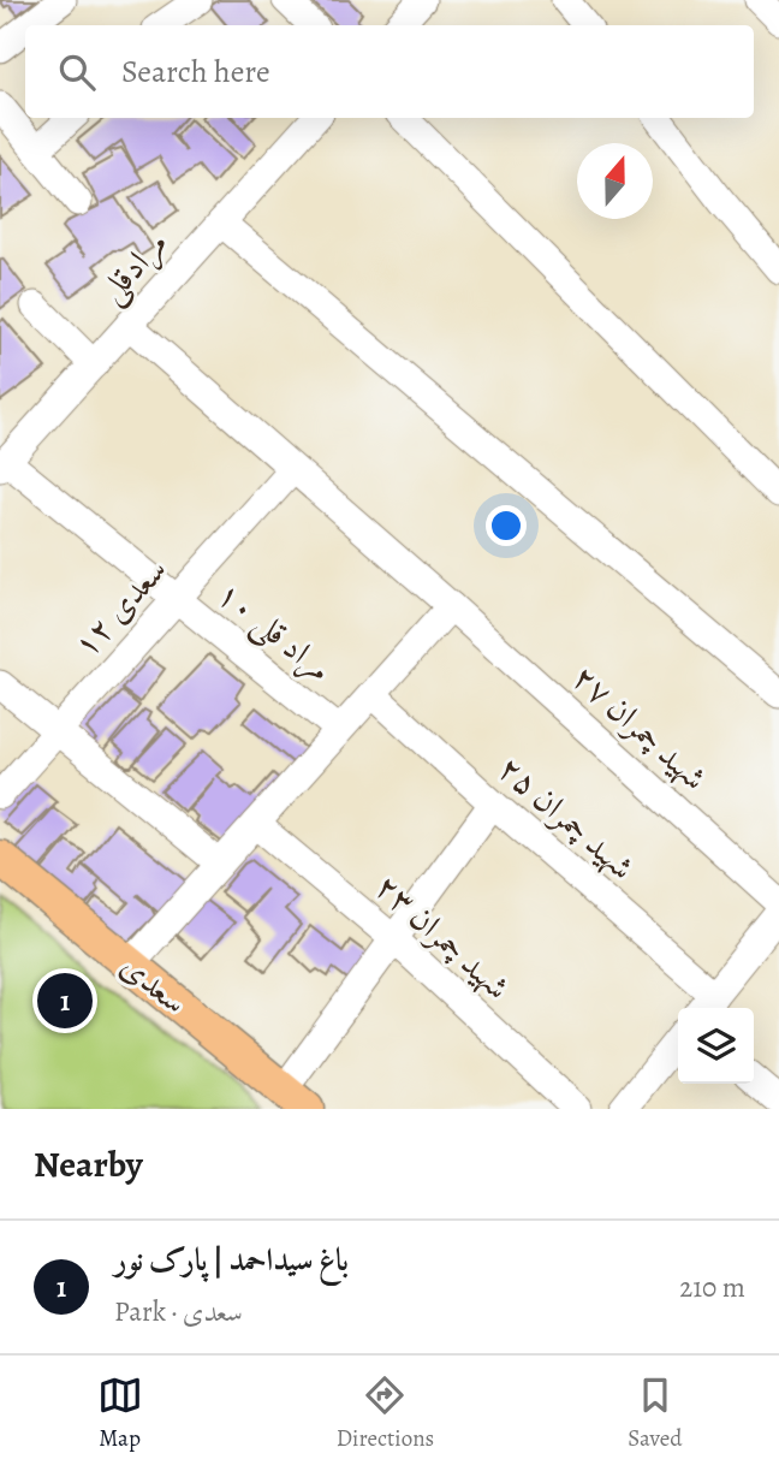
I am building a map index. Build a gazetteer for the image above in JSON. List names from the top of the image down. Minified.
{"streets":{"main road":["سعدی"],"street":["مرادقلی","سعدی ۱۲","مراد قلی ۱۰","شهید چمران ۲۷","شهید چمران ۲۵","شهید چمران ۲۳"]},"crossings":[["مرادقلی","مراد قلی ۱۰"],["مرادقلی","شهید چمران ۲۷"],["سعدی ۱۲","مراد قلی ۱۰"],["سعدی ۱۲","شهید چمران ۲۷"]],"north":"top","page":{"search":"Search here","pins":"1","heading":"Nearby","list":[{"mark":"1","name":"باغ سیداحمد | پارک نور","note":"Park · سعدی","value":"210 m"}],"nav":["Map","Directions","Saved"]}}
